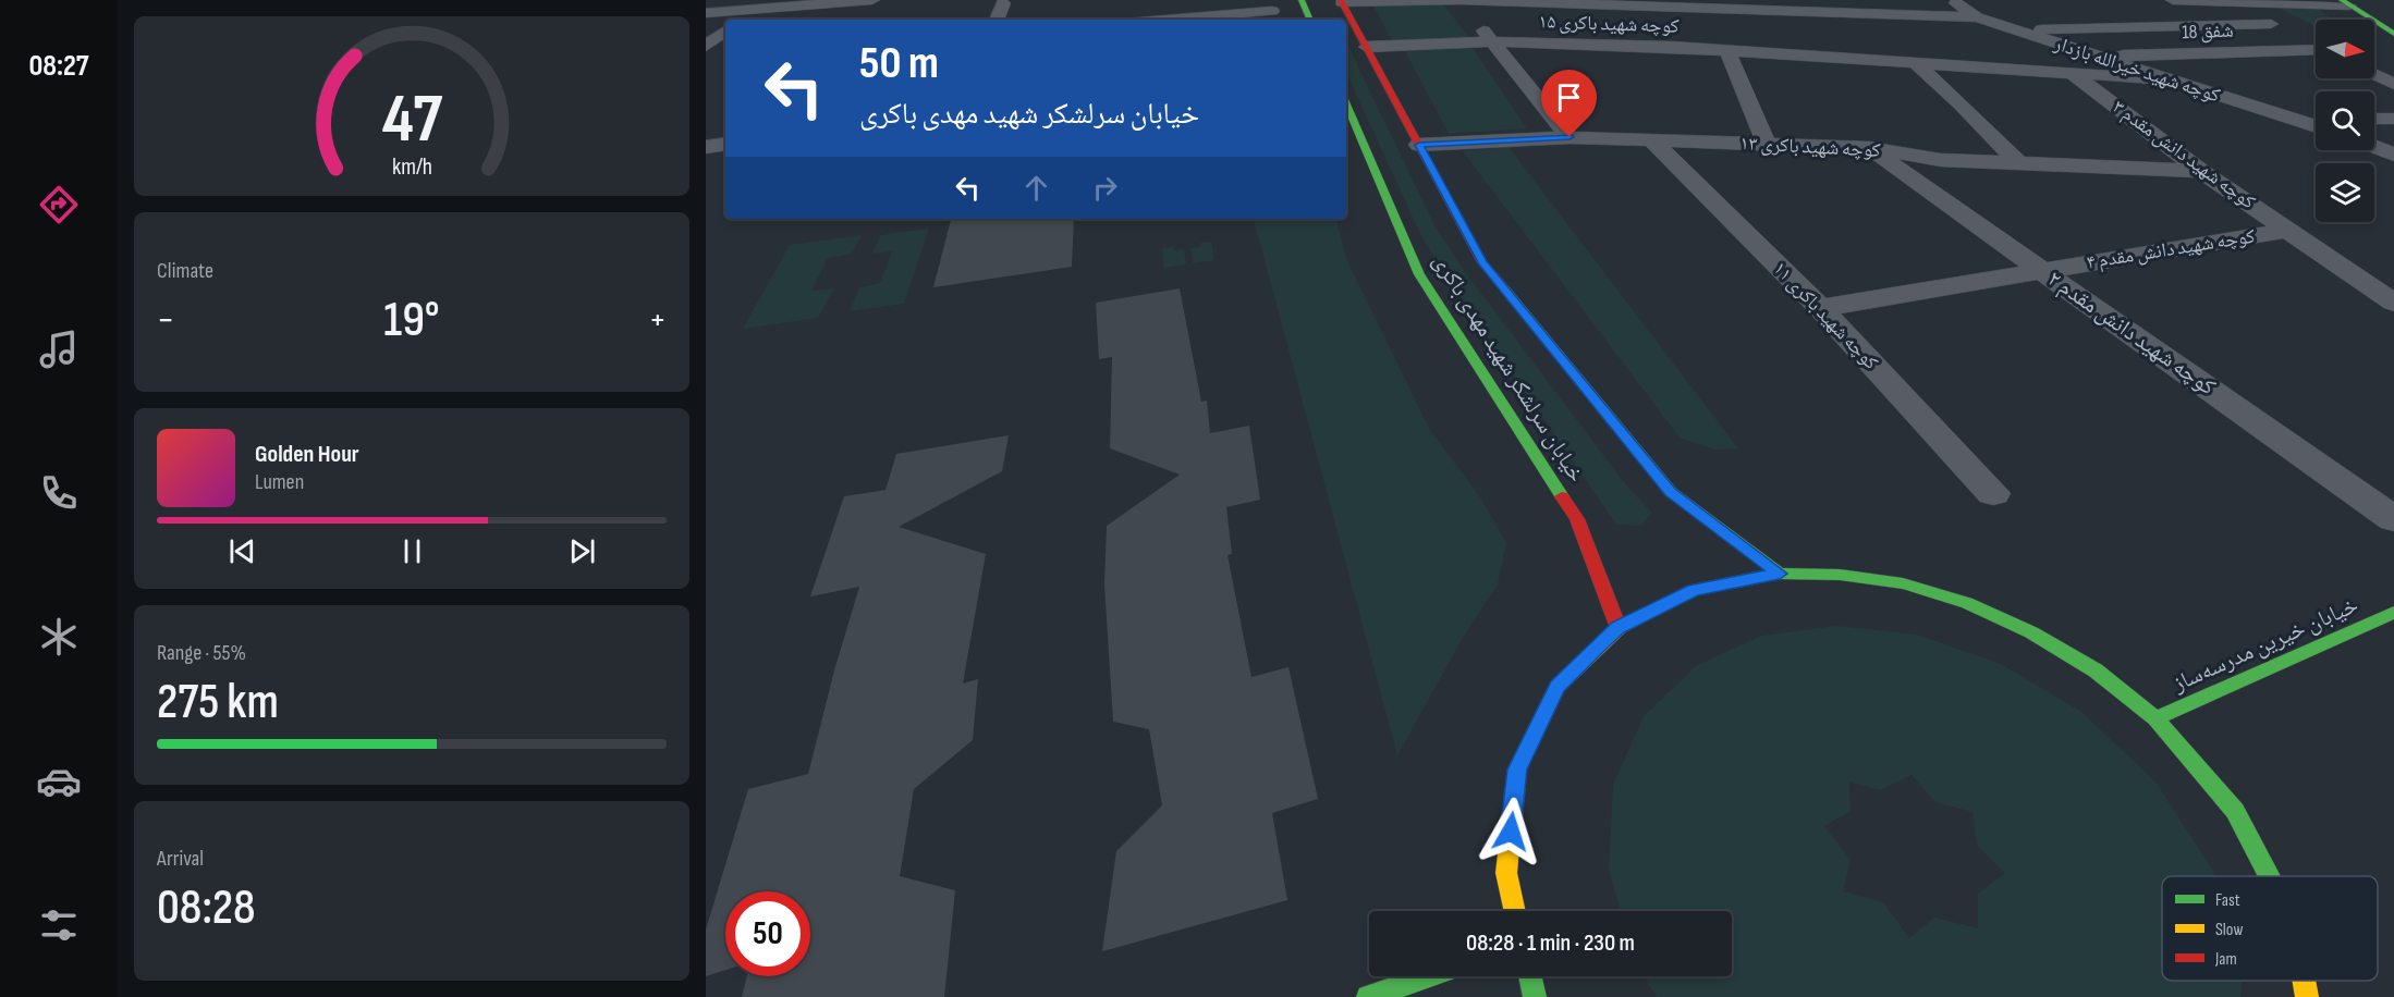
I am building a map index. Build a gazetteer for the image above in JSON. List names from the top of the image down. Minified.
{"streets":{"main road":["خیابان سرلشکر شهید مهدی باکری","خیابان خیرین مدرسه‌ساز"],"street":["کوچه شهید باکری ۱۵","شفق 18","کوچه شهید خیرالله بازدار","کوچه شهید باکری ۱۳","کوچه شهید دانش مقدم ۳","کوچه شهید دانش مقدم ۴","کوچه شهید باکری ۱۱","کوچه شهید دانش مقدم ۲"]},"crossings":[["کوچه شهید باکری ۱۵","کوچه شهید خیرالله بازدار"],["کوچه شهید باکری ۱۵","کوچه شهید دانش مقدم ۳"],["کوچه شهید باکری ۱۵","خیابان سرلشکر شهید مهدی باکری"],["شفق 18","کوچه شهید خیرالله بازدار"],["کوچه شهید باکری ۱۳","کوچه شهید دانش مقدم ۳"],["کوچه شهید باکری ۱۳","کوچه شهید باکری ۱۱"],["کوچه شهید باکری ۱۳","کوچه شهید دانش مقدم ۲"],["کوچه شهید باکری ۱۳","خیابان سرلشکر شهید مهدی باکری"],["کوچه شهید دانش مقدم ۳","کوچه شهید دانش مقدم ۴"],["کوچه شهید دانش مقدم ۴","کوچه شهید باکری ۱۱"],["کوچه شهید دانش مقدم ۴","کوچه شهید دانش مقدم ۲"]],"legend":["Fast","Slow","Jam"],"north":"right","page":{"tabs":"08:27","turn":["50 m","خیابان سرلشکر شهید مهدی باکری"],"tile":["Climate",["Range · 55%","275 km"],["Arrival","08:28"]],"heat":["−","19°","+"],"song":["Golden Hour","Lumen"],"limit":"50","trip":"08:28 · 1 min · 230 m","gauge":["47","km/h"]}}
